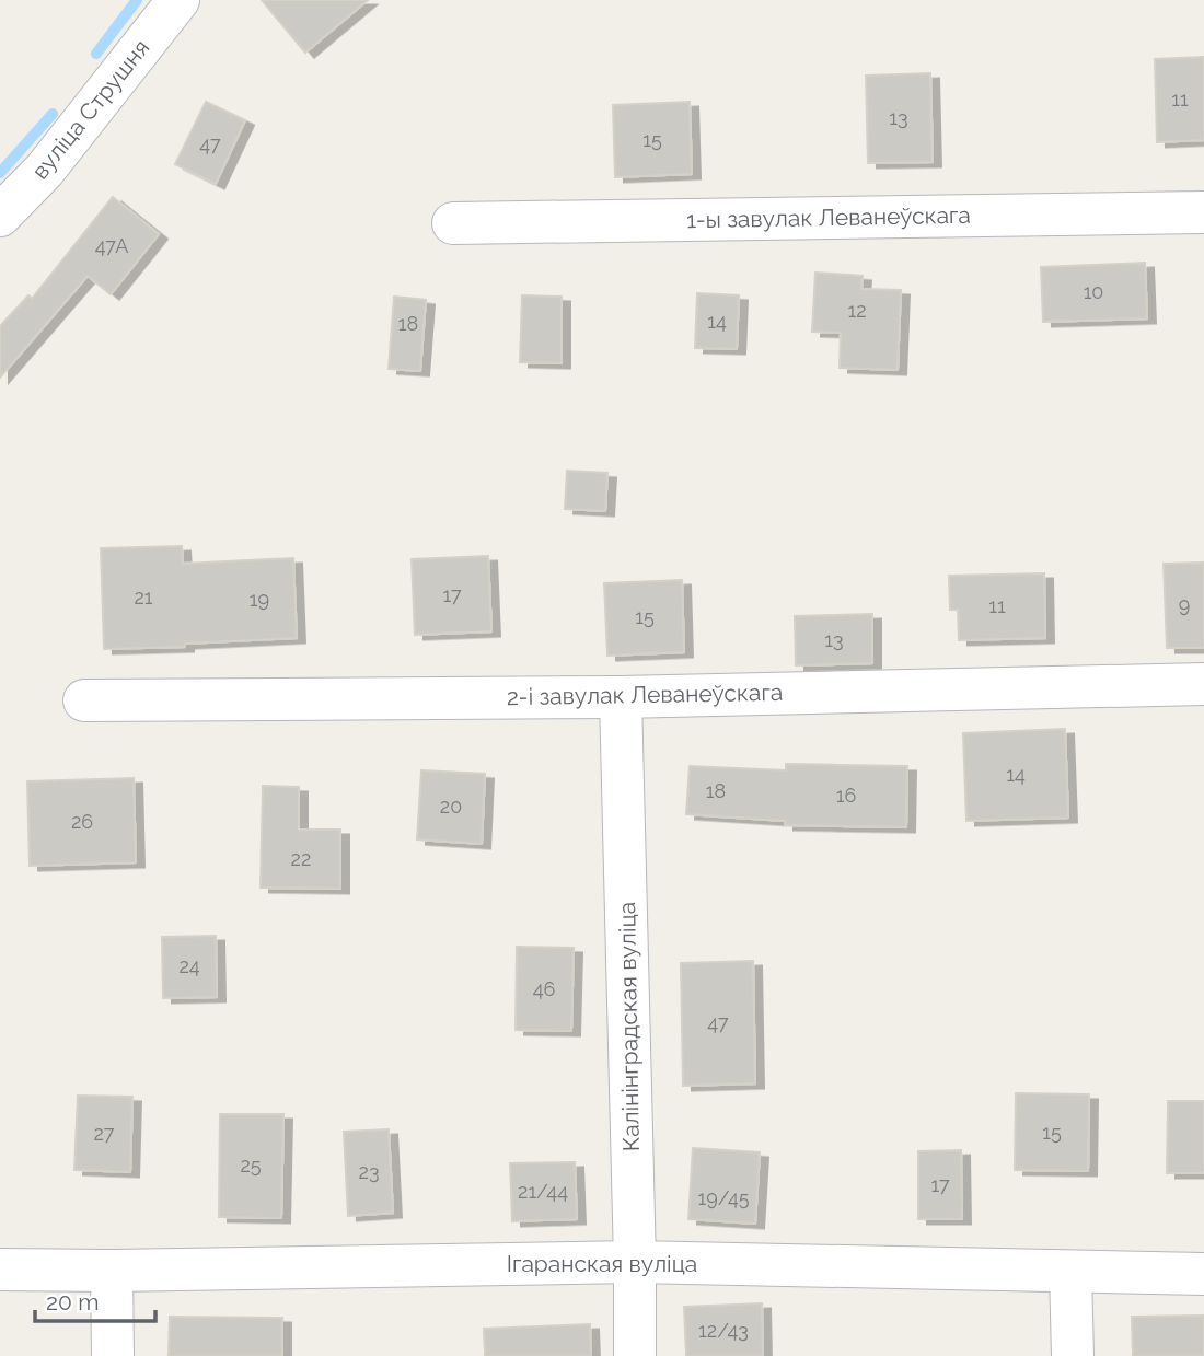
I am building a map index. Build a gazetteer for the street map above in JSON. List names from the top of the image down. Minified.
{"streets":{"street":["вуліца Струшня","1-ы завулак Леванеўскага","2-і завулак Леванеўскага","Калінінградская вуліца","Ігаранская вуліца"]},"crossings":[["2-і завулак Леванеўскага","Калінінградская вуліца"],["Калінінградская вуліца","Ігаранская вуліца"]],"house_numbers":["11","13","15","47","47А","10","12","14","18","17","21","19","9","11","15","13","14","18","16","20","26","22","24","46","47","15","27","25","23","17","21/44","19/45","12/43"],"scale_bar":"20 m"}
